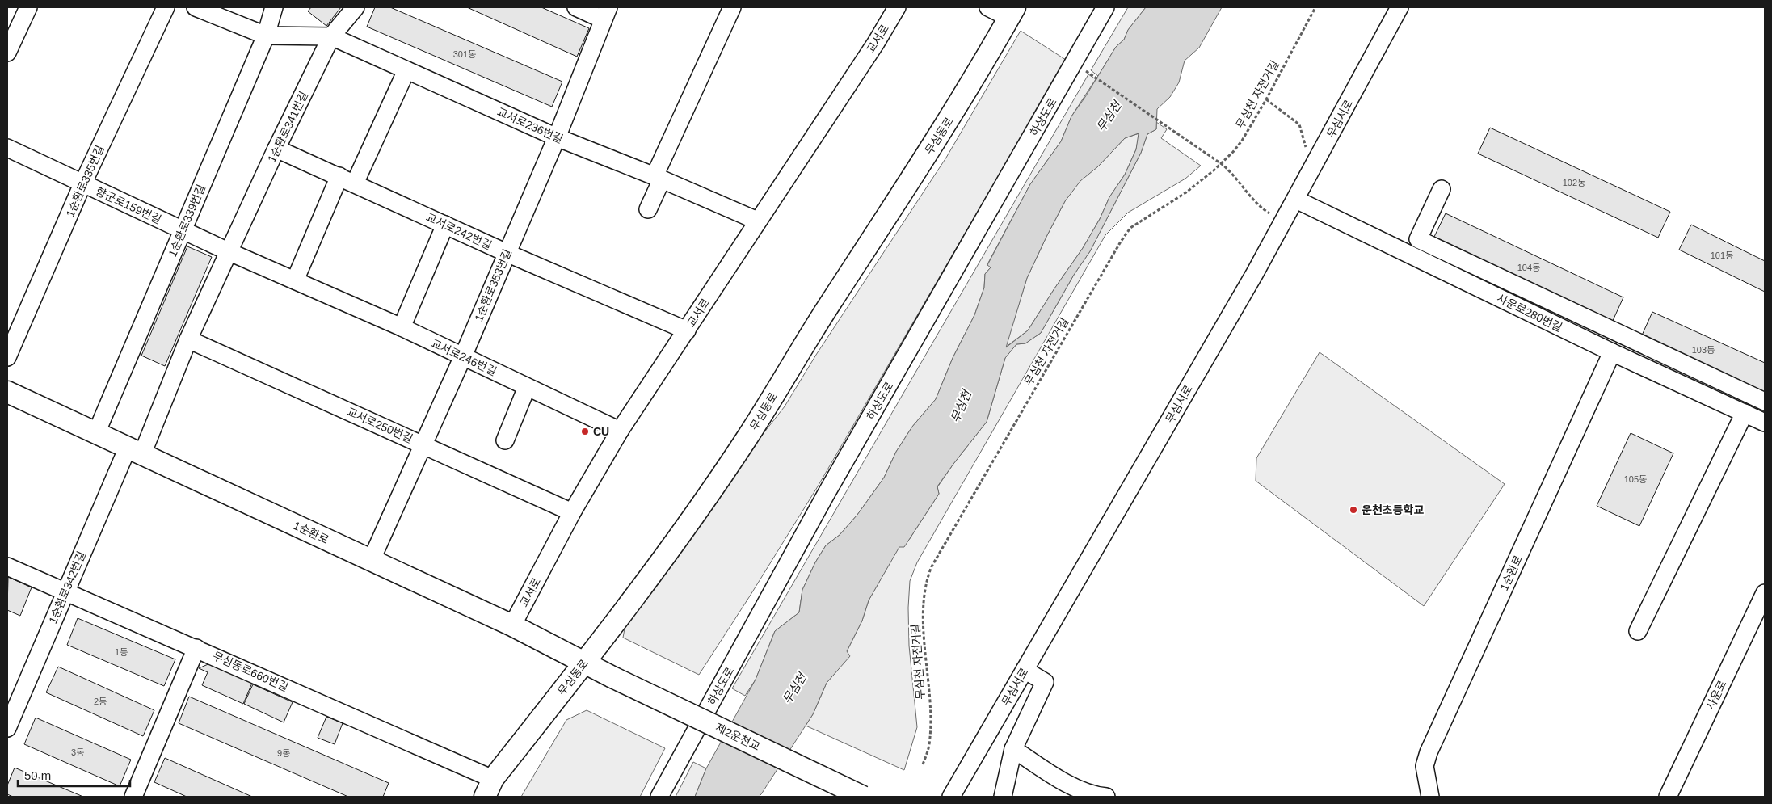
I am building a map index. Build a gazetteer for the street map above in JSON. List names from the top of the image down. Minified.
{"streets":{"main road":["무심동로","1순환로","제2운천교"],"street":["교서로","하상도로","무심서로","교서로236번길","1순환로341번길","1순환로335번길","향군로159번길","1순환로339번길","교서로242번길","1순환로353번길","사운로280번길","교서로246번길","교서로250번길","1순환로342번길","무심동로660번길","사운로"],"path":["무심천 자전거길"]},"crossings":[["교서로","교서로236번길"],["교서로","교서로242번길"],["교서로","교서로246번길"],["교서로","교서로250번길"],["교서로","1순환로"],["무심서로","사운로280번길"],["교서로236번길","1순환로341번길"],["교서로236번길","1순환로353번길"],["1순환로341번길","향군로159번길"],["1순환로341번길","교서로242번길"],["1순환로341번길","교서로246번길"],["1순환로341번길","교서로250번길"],["1순환로341번길","1순환로342번길"],["무심동로","1순환로"],["무심동로","무심동로660번길"],["1순환로335번길","향군로159번길"],["향군로159번길","1순환로339번길"],["향군로159번길","교서로246번길"],["1순환로339번길","1순환로"],["교서로242번길","1순환로353번길"],["1순환로353번길","교서로246번길"],["1순환로353번길","교서로250번길"],["1순환로353번길","1순환로"],["사운로280번길","1순환로"],["교서로250번길","1순환로342번길"],["1순환로","1순환로342번길"],["1순환로","제2운천교"],["1순환로342번길","무심동로660번길"]],"water":["무심천"],"places":["CU","운천초등학교"],"house_numbers":["301동","102동","101동","104동","103동","105동","1동","2동","3동","9동"],"scale_bar":"50 m"}
